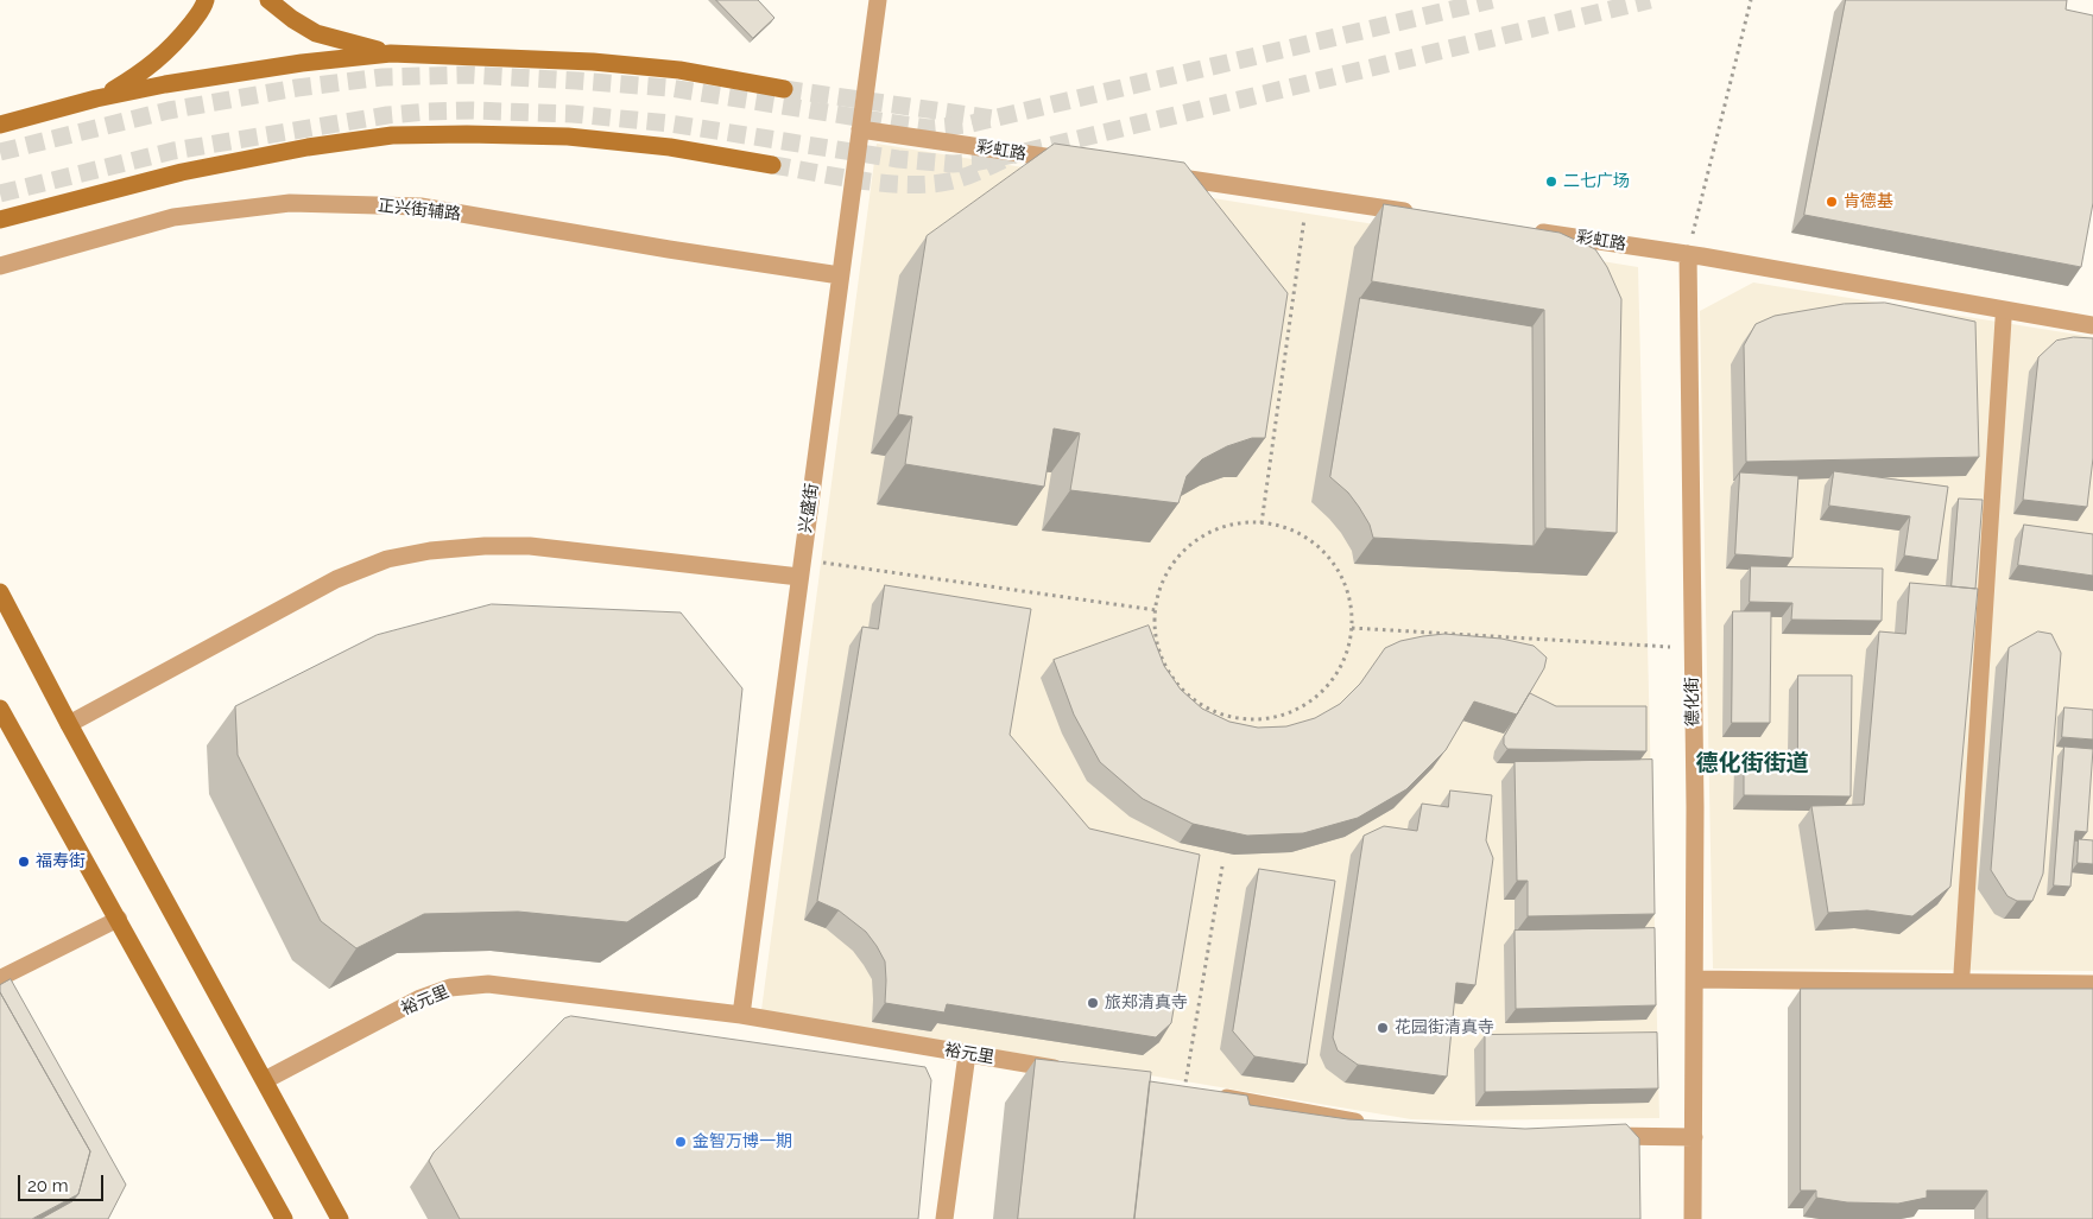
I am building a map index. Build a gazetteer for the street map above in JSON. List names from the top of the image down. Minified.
{"streets":{"street":["彩虹路","正兴街辅路","兴盛街","德化街","裕元里"]},"crossings":[["彩虹路","兴盛街"],["彩虹路","德化街"],["正兴街辅路","兴盛街"],["兴盛街","裕元里"]],"districts":["德化街街道"],"places":["二七广场","肯德基","福寿街","旅郑清真寺","花园街清真寺","金智万博一期"],"scale_bar":"20 m"}
